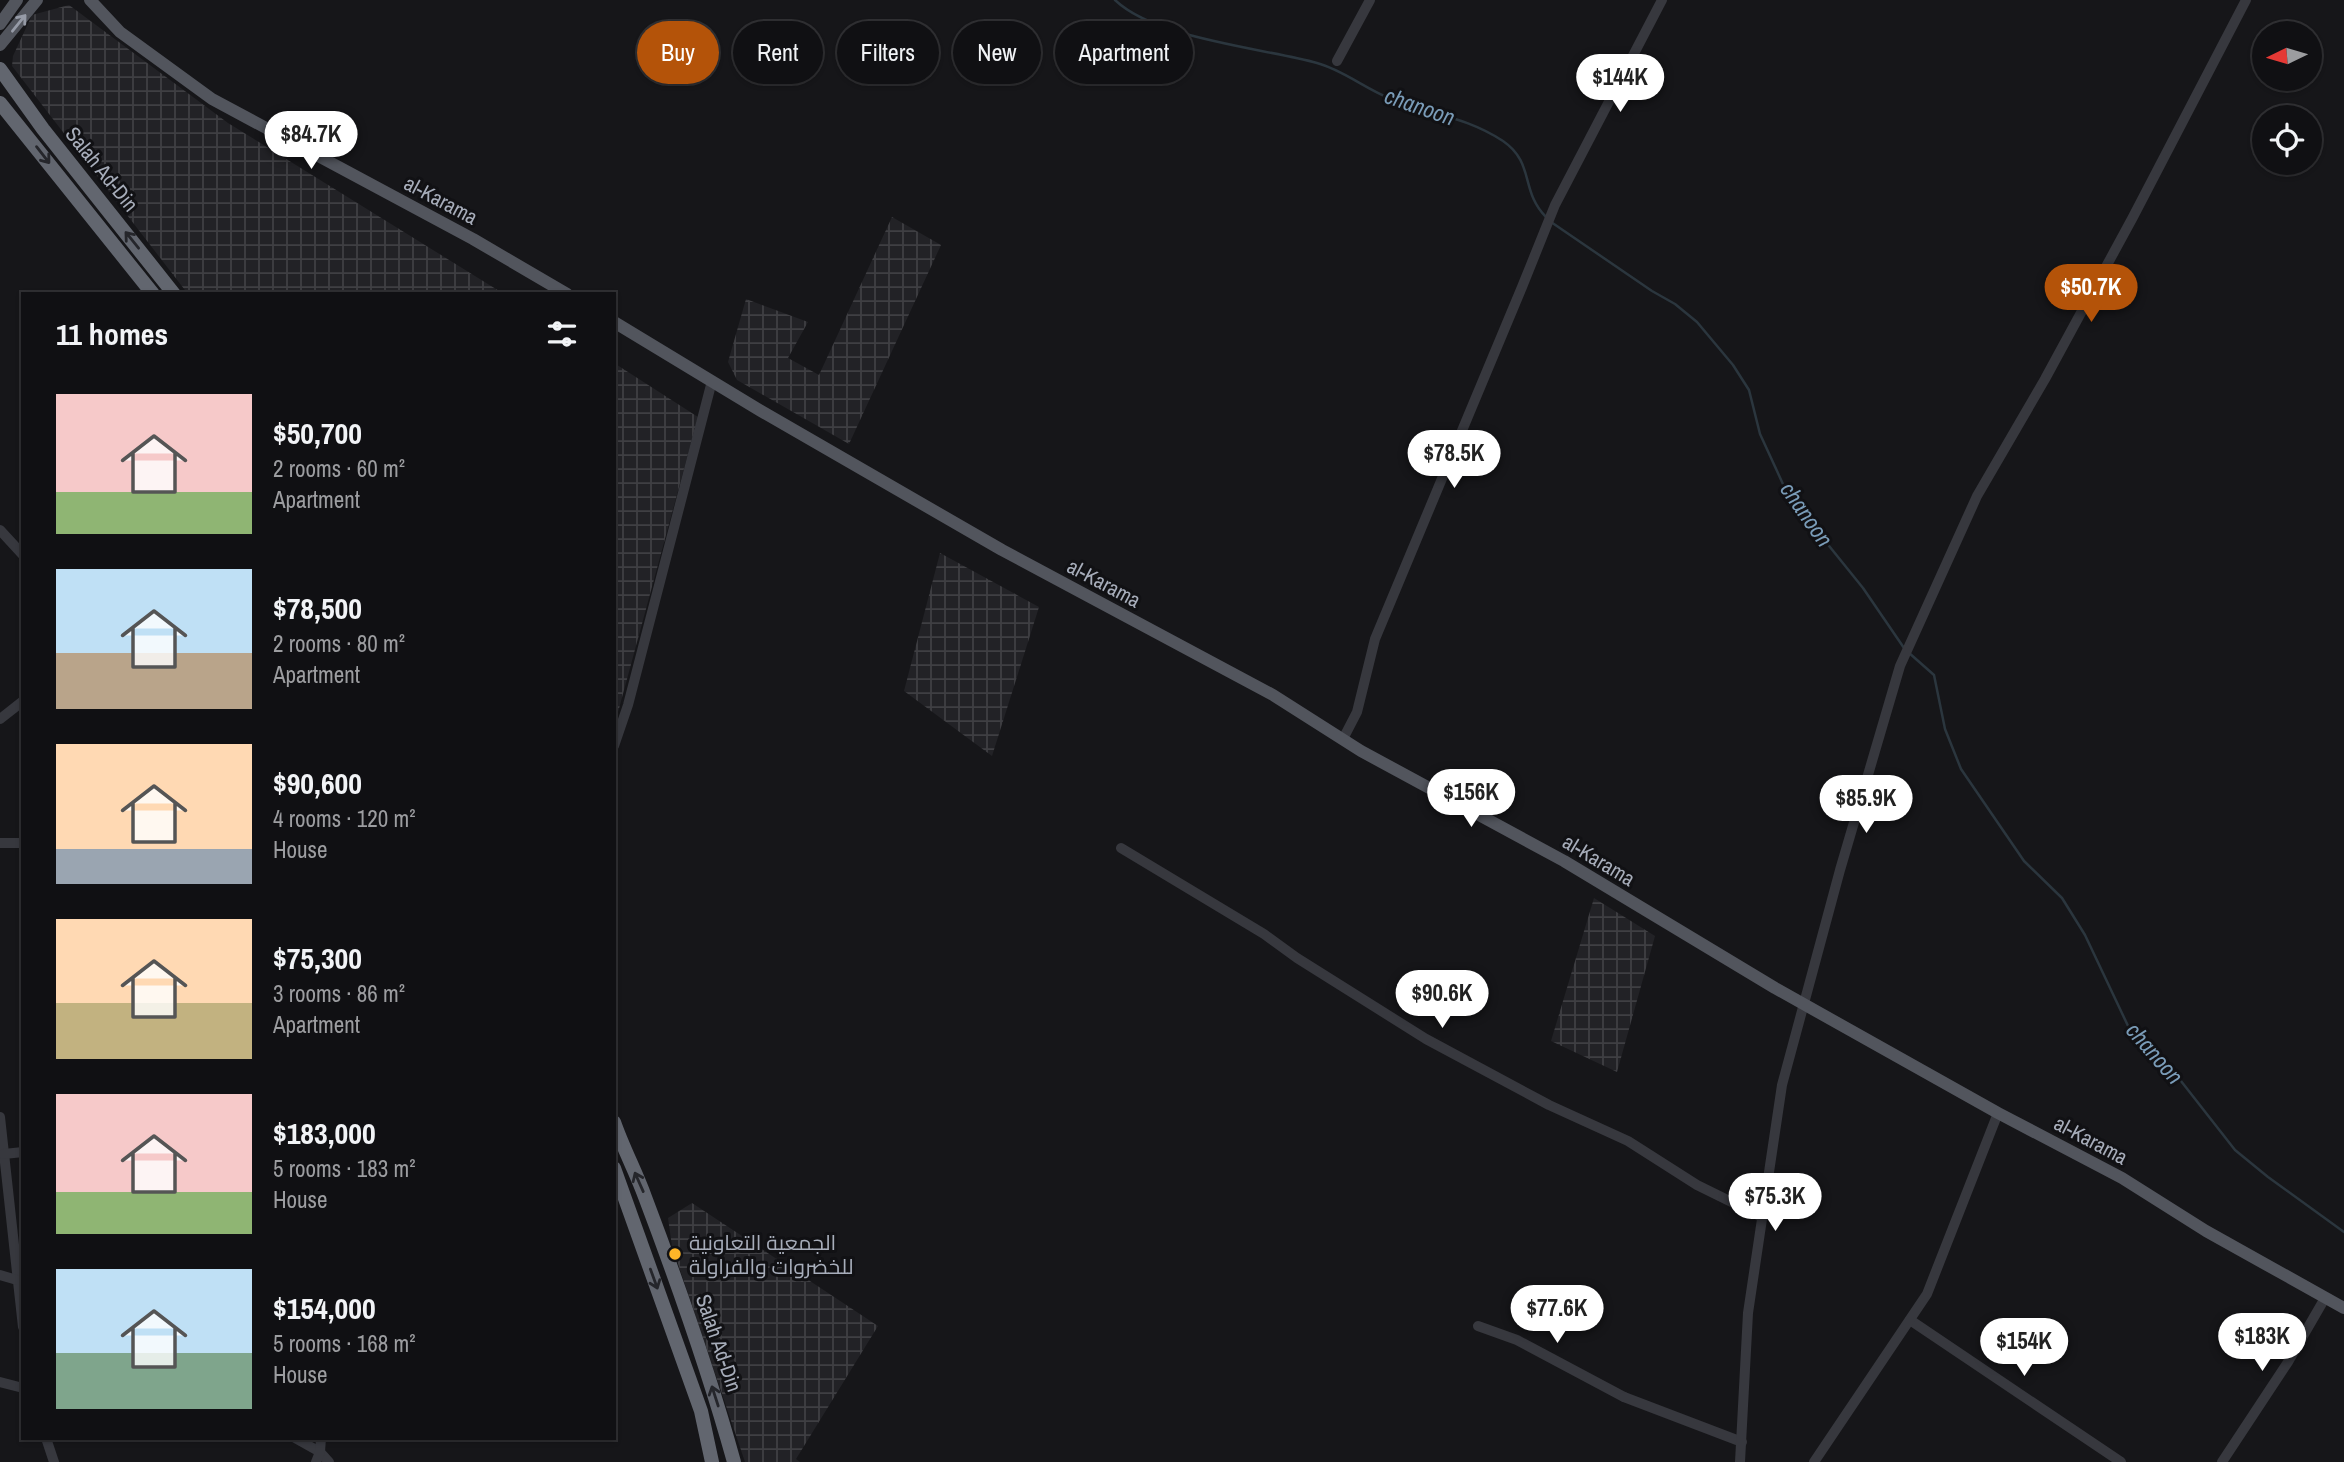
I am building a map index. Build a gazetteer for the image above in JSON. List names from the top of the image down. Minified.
{"streets":{"highway":["Salah Ad-Din"],"main road":["al-Karama"]},"water":["chanoon"],"places":["الجمعية التعاونية للخضروات والفراولة"],"north":"left","page":{"chip":["Buy","Rent","Filters","New","Apartment"],"price":["$144K","$84.7K","$50.7K","$78.5K","$156K","$85.9K","$90.6K","$75.3K","$77.6K","$183K","$154K"],"heading":"11 homes","list":[{"name":"$50,700","note":"2 rooms · 60 m² · Apartment"},{"name":"$78,500","note":"2 rooms · 80 m² · Apartment"},{"name":"$90,600","note":"4 rooms · 120 m² · House"},{"name":"$75,300","note":"3 rooms · 86 m² · Apartment"},{"name":"$183,000","note":"5 rooms · 183 m² · House"},{"name":"$154,000","note":"5 rooms · 168 m² · House"}]}}
